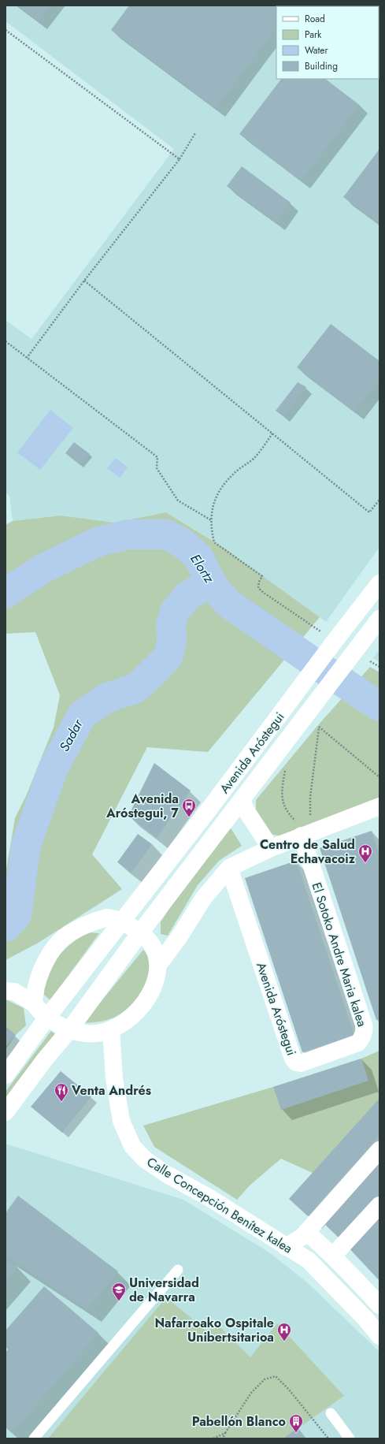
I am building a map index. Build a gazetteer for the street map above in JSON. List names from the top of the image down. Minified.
{"streets":{"main road":["Avenida Aróstegui","El Sotoko Andre Maria kalea","Calle Concepción Benítez kalea"]},"crossings":[["Avenida Aróstegui","El Sotoko Andre Maria kalea"]],"water":["Elortz","Sadar"],"places":{"bus stop":["Avenida Aróstegui, 7"],"hospital":["Centro de Salud Echavacoiz","Nafarroako Ospitale Unibertsitarioa"],"restaurant":["Venta Andrés"],"school or university":["Universidad de Navarra"],"building":["Pabellón Blanco"]},"legend":["Road","Park","Water","Building"]}
